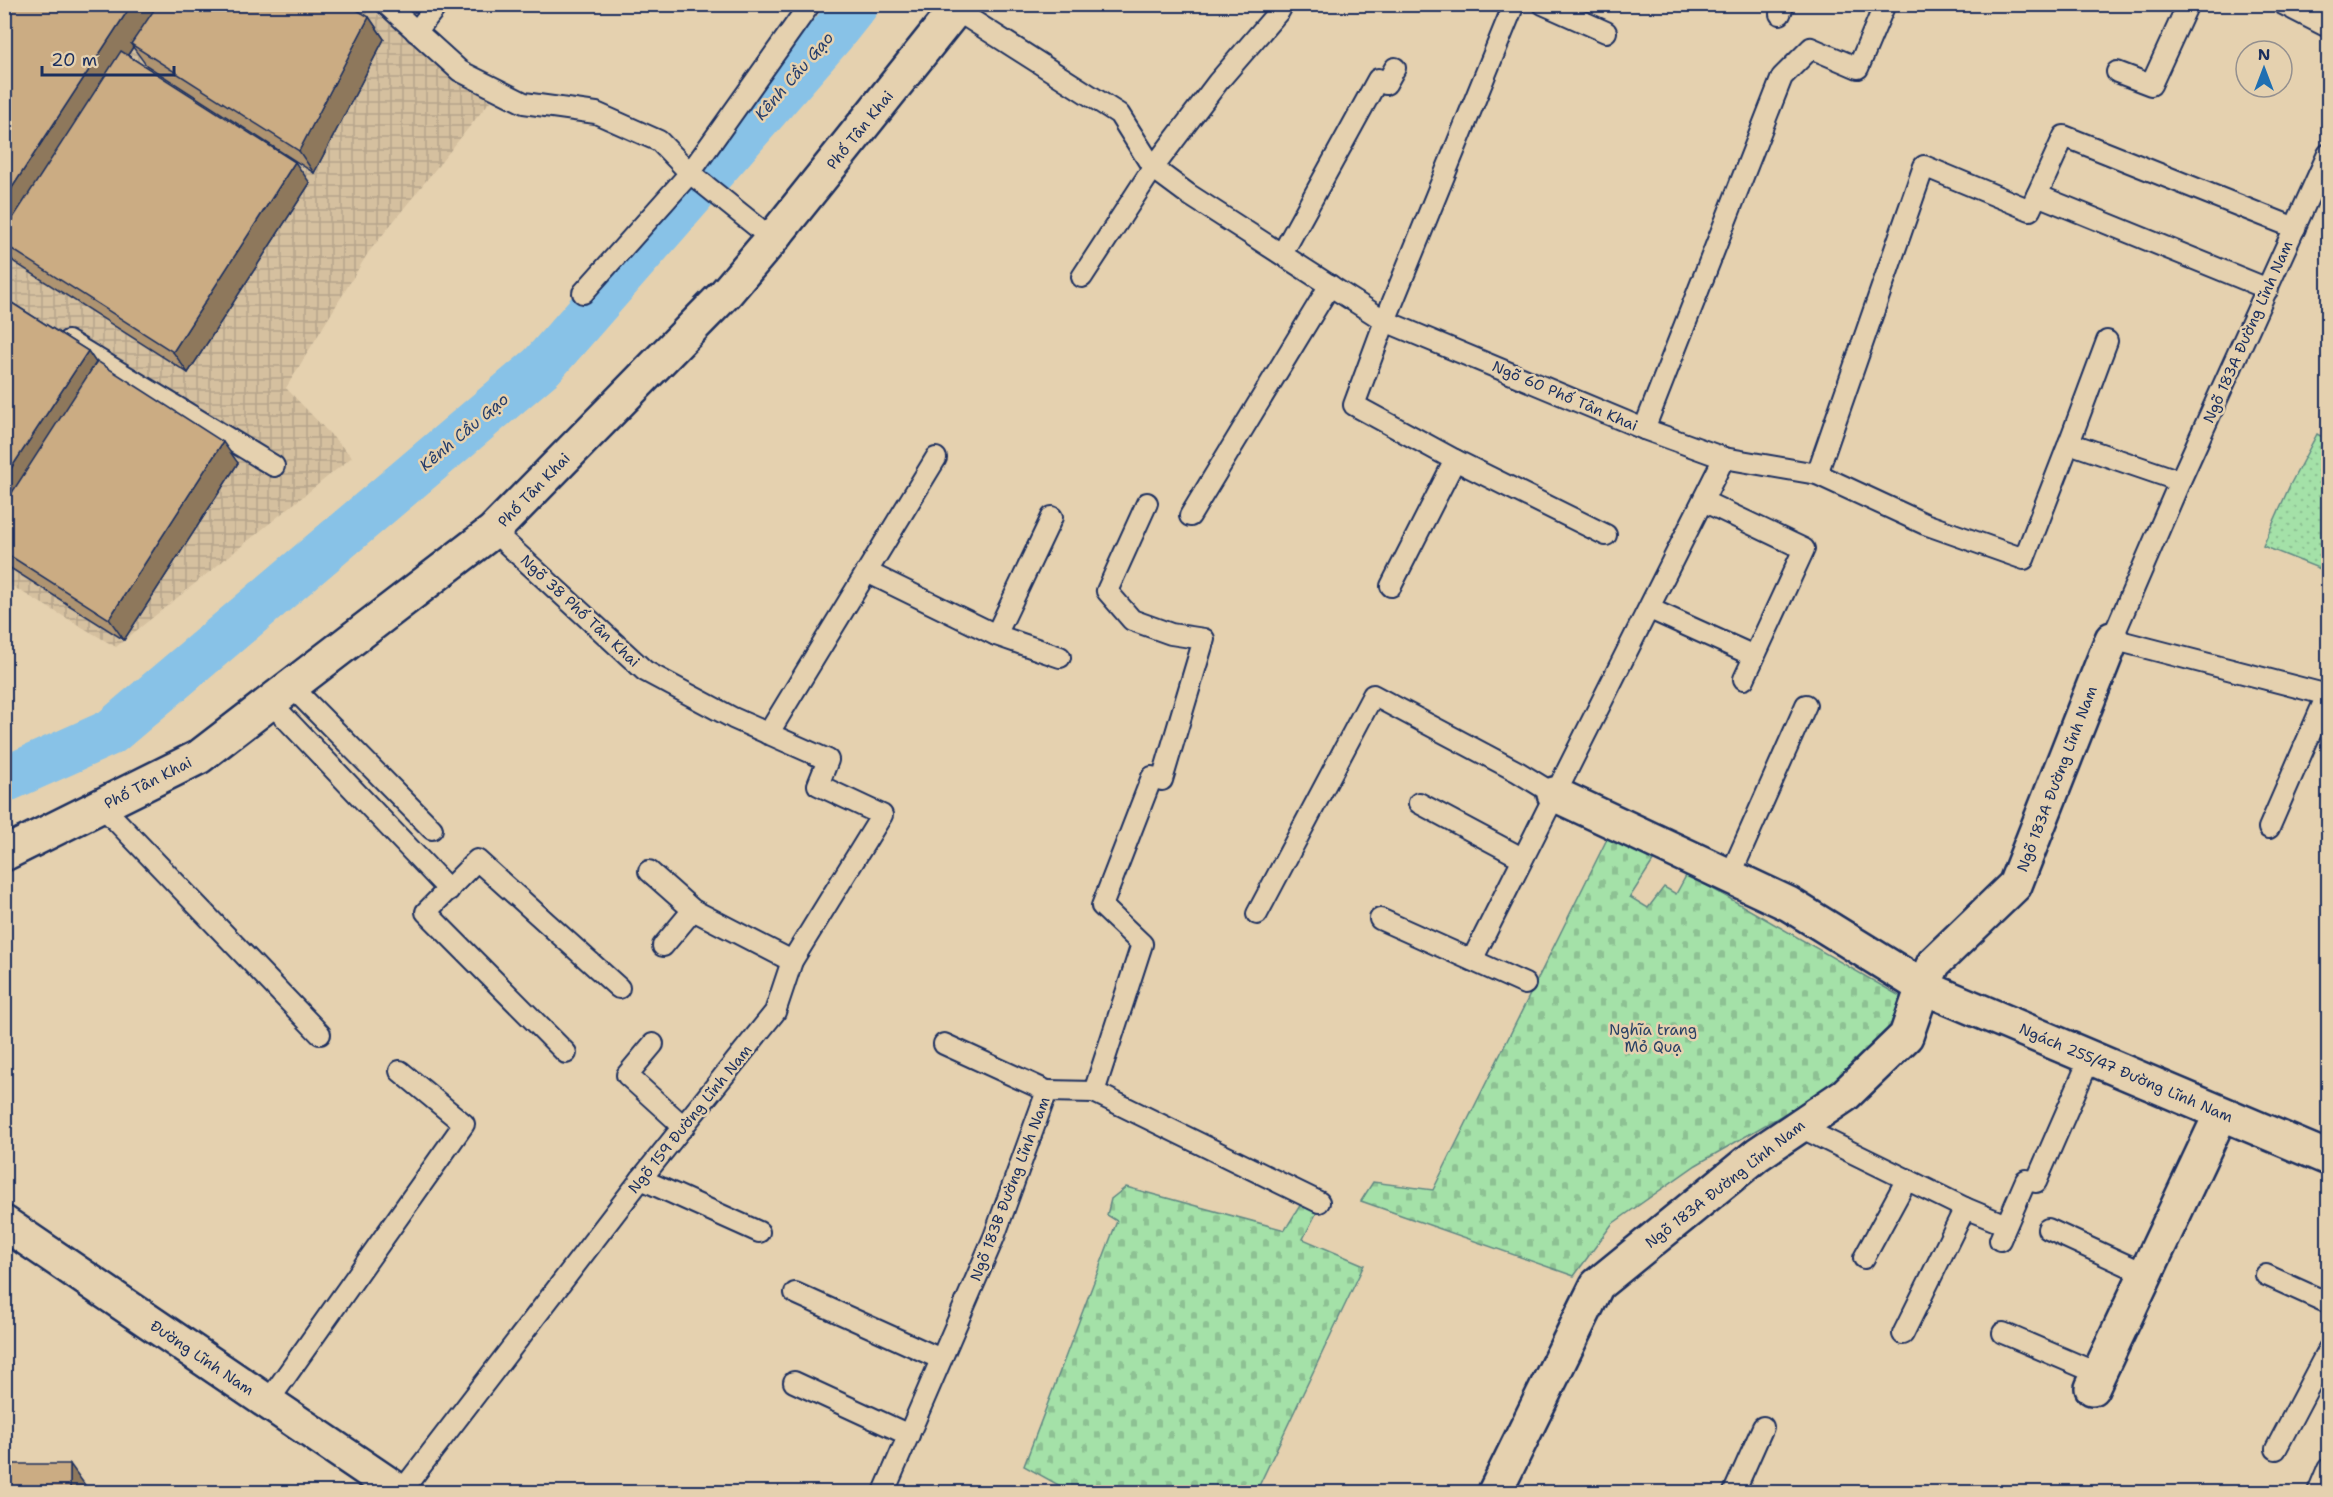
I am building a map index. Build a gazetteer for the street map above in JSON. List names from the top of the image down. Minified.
{"streets":{"street":["Phố Tân Khai","Ngõ 183A Đường Lĩnh Nam","Ngách 255/47 Đường Lĩnh Nam","Đường Lĩnh Nam"],"lane":["Ngõ 60 Phố Tân Khai","Ngõ 38 Phố Tân Khai","Ngõ 159 Đường Lĩnh Nam","Ngõ 183B Đường Lĩnh Nam"]},"crossings":[["Phố Tân Khai","Ngõ 60 Phố Tân Khai"],["Phố Tân Khai","Ngõ 38 Phố Tân Khai"],["Ngõ 183A Đường Lĩnh Nam","Ngách 255/47 Đường Lĩnh Nam"],["Ngõ 38 Phố Tân Khai","Ngõ 159 Đường Lĩnh Nam"],["Ngõ 159 Đường Lĩnh Nam","Đường Lĩnh Nam"]],"water":["Kênh Cầu Gạo"],"parks":["Nghĩa trang Mỏ Quạ"],"scale_bar":"20 m","north":"top"}
